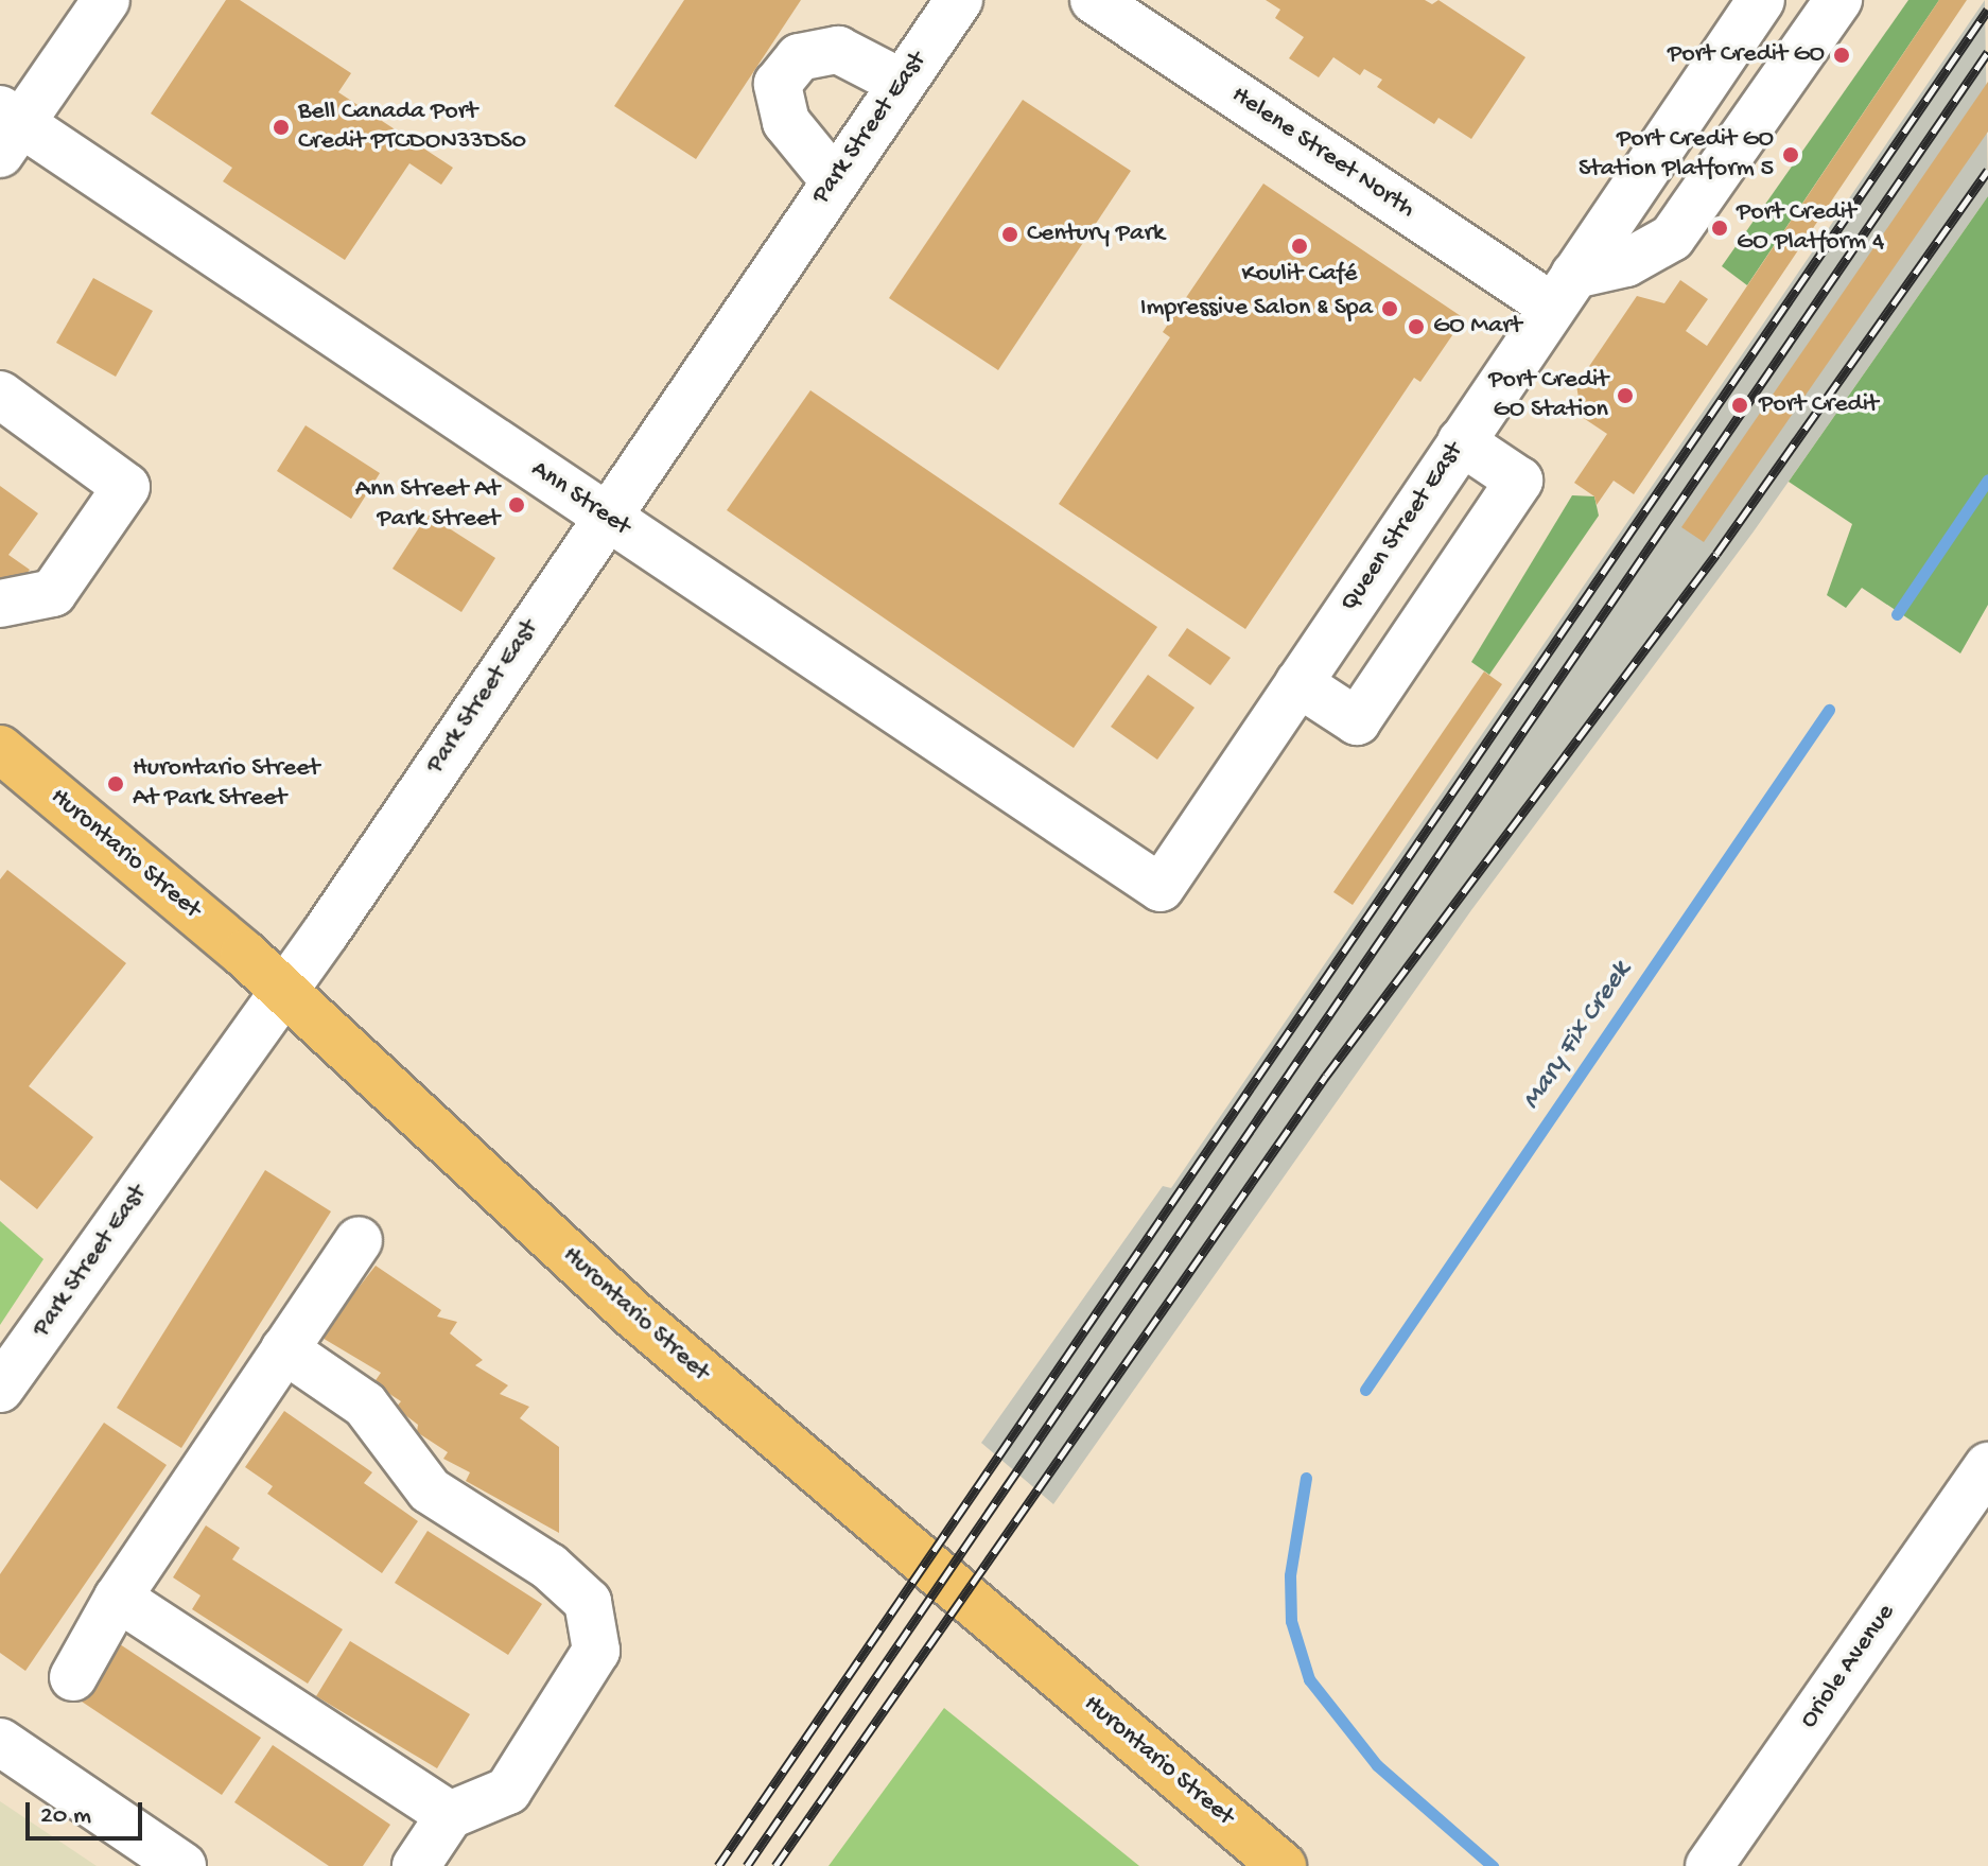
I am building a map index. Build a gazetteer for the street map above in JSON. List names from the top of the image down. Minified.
{"streets":{"main road":["Hurontario Street"],"street":["Park Street East","Helene Street North","Ann Street","Queen Street East","Oriole Avenue"]},"crossings":[["Park Street East","Ann Street"],["Park Street East","Hurontario Street"],["Helene Street North","Queen Street East"],["Ann Street","Queen Street East"]],"water":["Mary Fix Creek"],"places":["Port Credit GO","Bell Canada Port Credit PTCDON33DS0","Port Credit GO Station Platform 5","Port Credit GO Platform 4","Century Park","Koulit Café","Impressive Salon & Spa","GO Mart","Port Credit GO Station","Port Credit","Ann Street At Park Street","Hurontario Street At Park Street"],"scale_bar":"20 m"}
